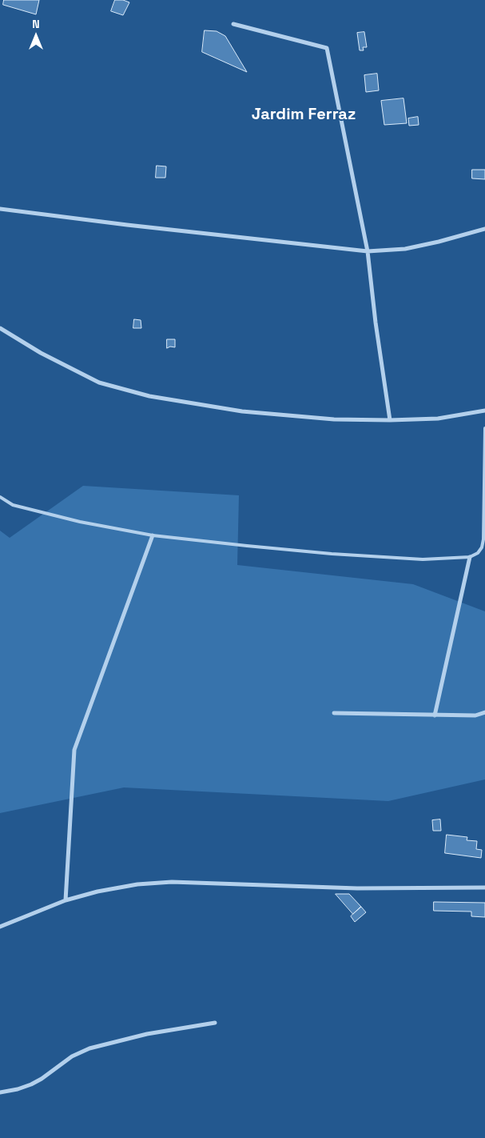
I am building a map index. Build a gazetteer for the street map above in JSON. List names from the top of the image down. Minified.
{"districts":["Jardim Ferraz"],"north":"top"}
